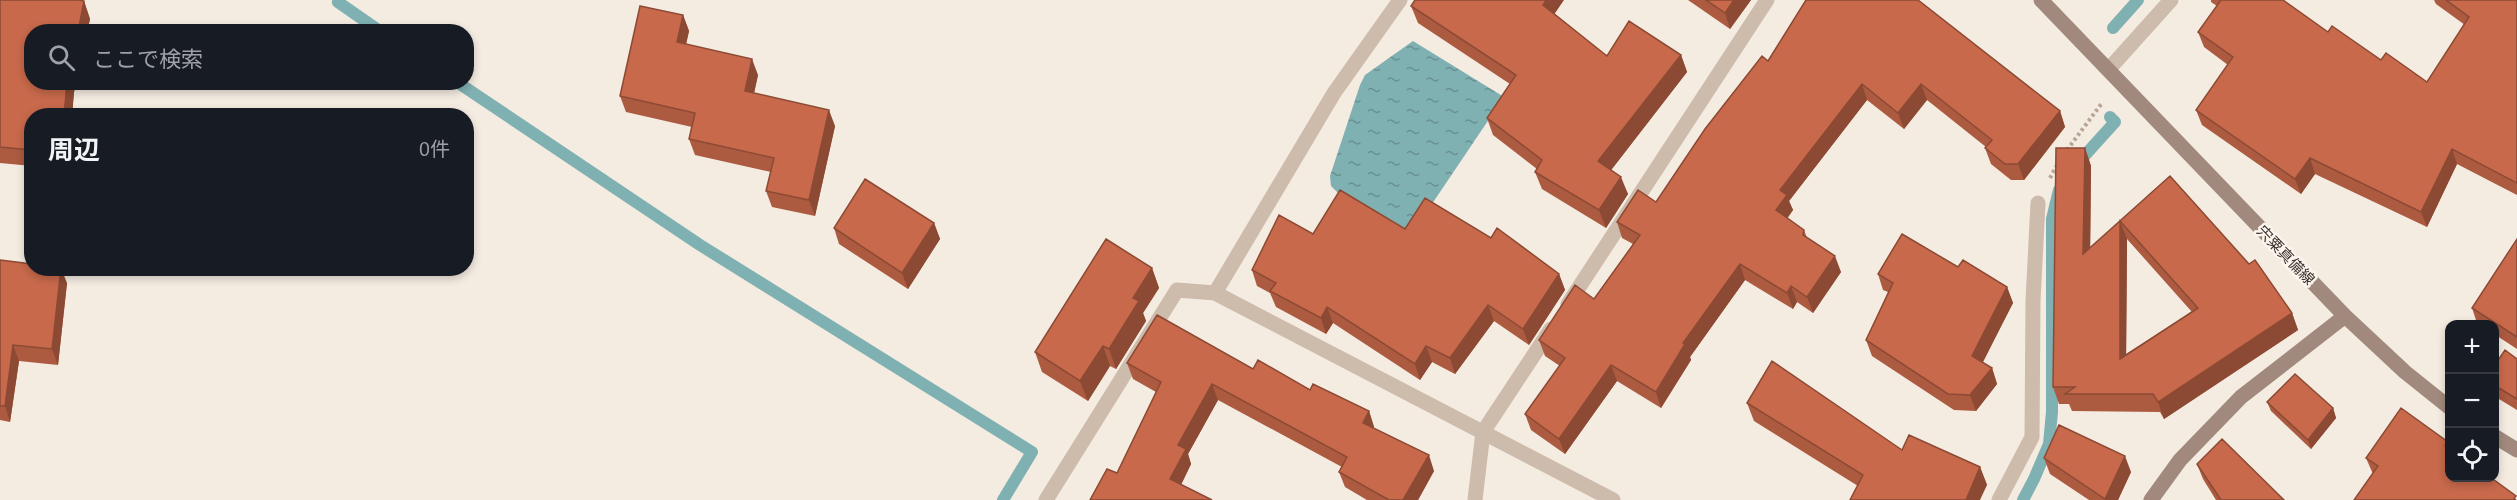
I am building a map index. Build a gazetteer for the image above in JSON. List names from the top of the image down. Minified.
{"streets":{"main road":["宍粟真備線"]},"page":{"search":"ここで検索","heading":["周辺","0件"],"map_buttons":["+","−"]}}
